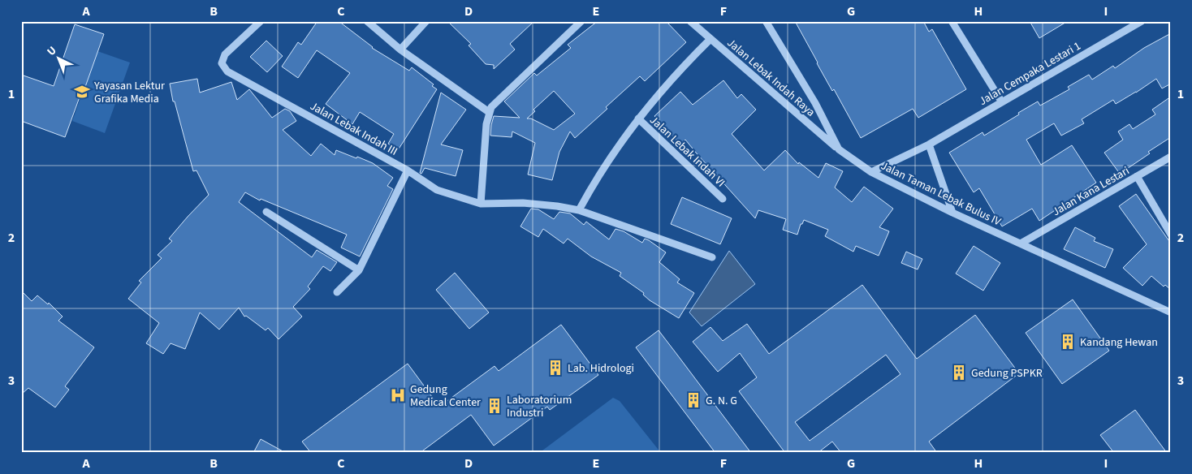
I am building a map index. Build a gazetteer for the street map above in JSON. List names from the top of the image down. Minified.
{"streets":{"street":["Jalan Cempaka Lestari 1","Jalan Lebak Indah Raya","Jalan Lebak Indah III","Jalan Lebak Indah VI","Jalan Kana Lestari","Jalan Taman Lebak Bulus IV"]},"crossings":[["Jalan Cempaka Lestari 1","Jalan Taman Lebak Bulus IV"],["Jalan Lebak Indah Raya","Jalan Lebak Indah VI"],["Jalan Lebak Indah Raya","Jalan Taman Lebak Bulus IV"],["Jalan Lebak Indah III","Jalan Lebak Indah VI"],["Jalan Kana Lestari","Jalan Taman Lebak Bulus IV"]],"places":{"school or university":["Yayasan Lektur Grafika Media"],"building":["Kandang Hewan","Lab. Hidrologi","Gedung PSPKR","G. N. G","Laboratorium Industri"],"hospital":["Gedung Medical Center"]},"north":"top left","grid":{"columns":["A","B","C","D","E","F","G","H","I"],"rows":["1","2","3"]}}
